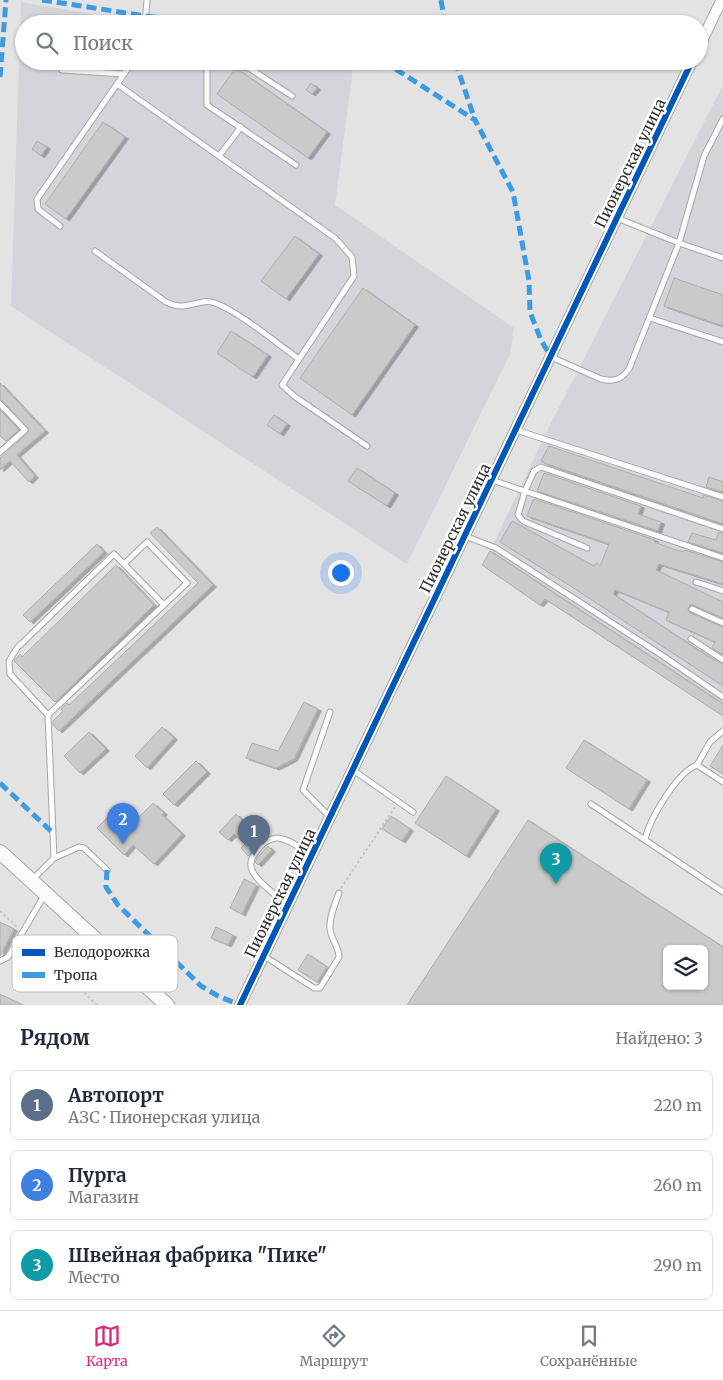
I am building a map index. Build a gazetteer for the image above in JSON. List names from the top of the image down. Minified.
{"streets":{"street":["Пионерская улица"]},"legend":["Велодорожка","Тропа"],"page":{"search":"Поиск","pins":["2","1","3"],"heading":["Рядом","Найдено: 3"],"list":[{"mark":"1","name":"Автопорт","note":"АЗС · Пионерская улица","value":"220 m"},{"mark":"2","name":"Пурга","note":"Магазин","value":"260 m"},{"mark":"3","name":"Швейная фабрика \"Пике\"","note":"Место","value":"290 m"}],"nav":["Карта","Маршрут","Сохранённые"]}}
